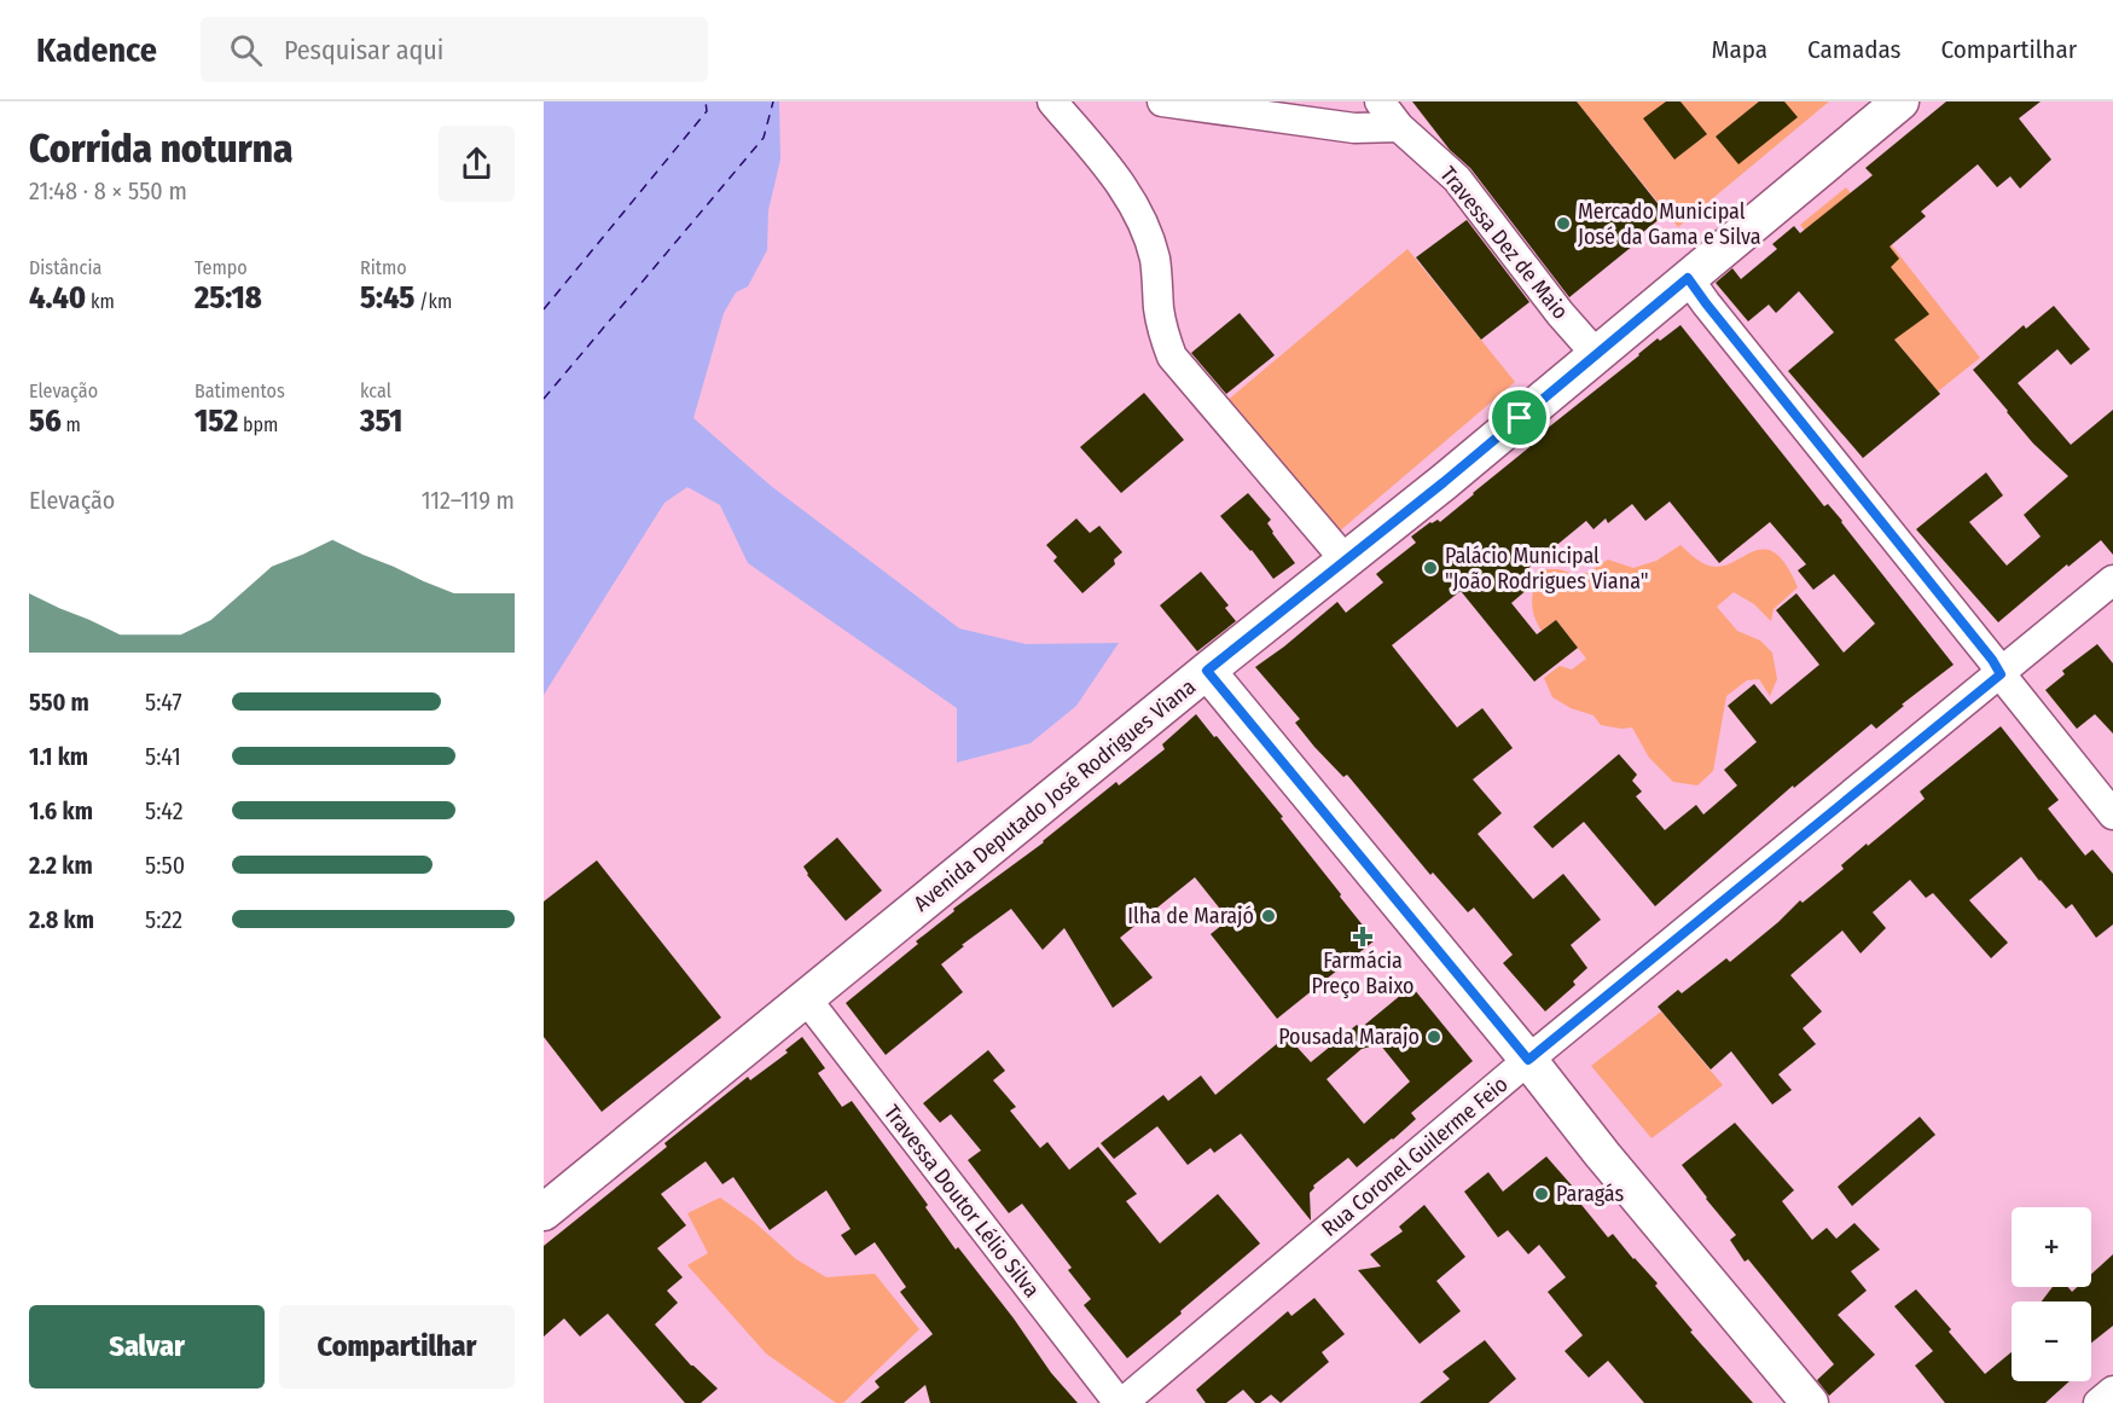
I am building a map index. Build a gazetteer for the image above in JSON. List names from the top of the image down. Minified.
{"streets":{"street":["Travessa Dez de Maio","Avenida Deputado José Rodrigues Viana","Rua Coronel Guilerme Feio","Travessa Doutor Lélio Silva"]},"crossings":[["Travessa Dez de Maio","Avenida Deputado José Rodrigues Viana"],["Avenida Deputado José Rodrigues Viana","Travessa Doutor Lélio Silva"],["Rua Coronel Guilerme Feio","Travessa Doutor Lélio Silva"]],"places":{"other":["Mercado Municipal José da Gama e Silva","Palácio Municipal \"João Rodrigues Viana\"","Ilha de Marajó","Pousada Marajo","Paragás"],"health":["Farmácia Preço Baixo"]},"page":{"header":"Kadence","search":"Pesquisar aqui","nav":["Mapa","Camadas","Compartilhar"],"heading":["Corrida noturna","21:48 · 8 × 550 m"],"stats":[["Distância","4.40 km"],["Tempo","25:18"],["Ritmo","5:45 /km"],["Elevação","56 m"],["Batimentos","152 bpm"],["kcal","351"]],"chart":["Elevação","112–119 m"],"list":[{"name":"550 m","note":"5:47"},{"name":"1.1 km","note":"5:41"},{"name":"1.6 km","note":"5:42"},{"name":"2.2 km","note":"5:50"},{"name":"2.8 km","note":"5:22"}],"map_buttons":["+","−"],"buttons":["Salvar","Compartilhar"]}}
